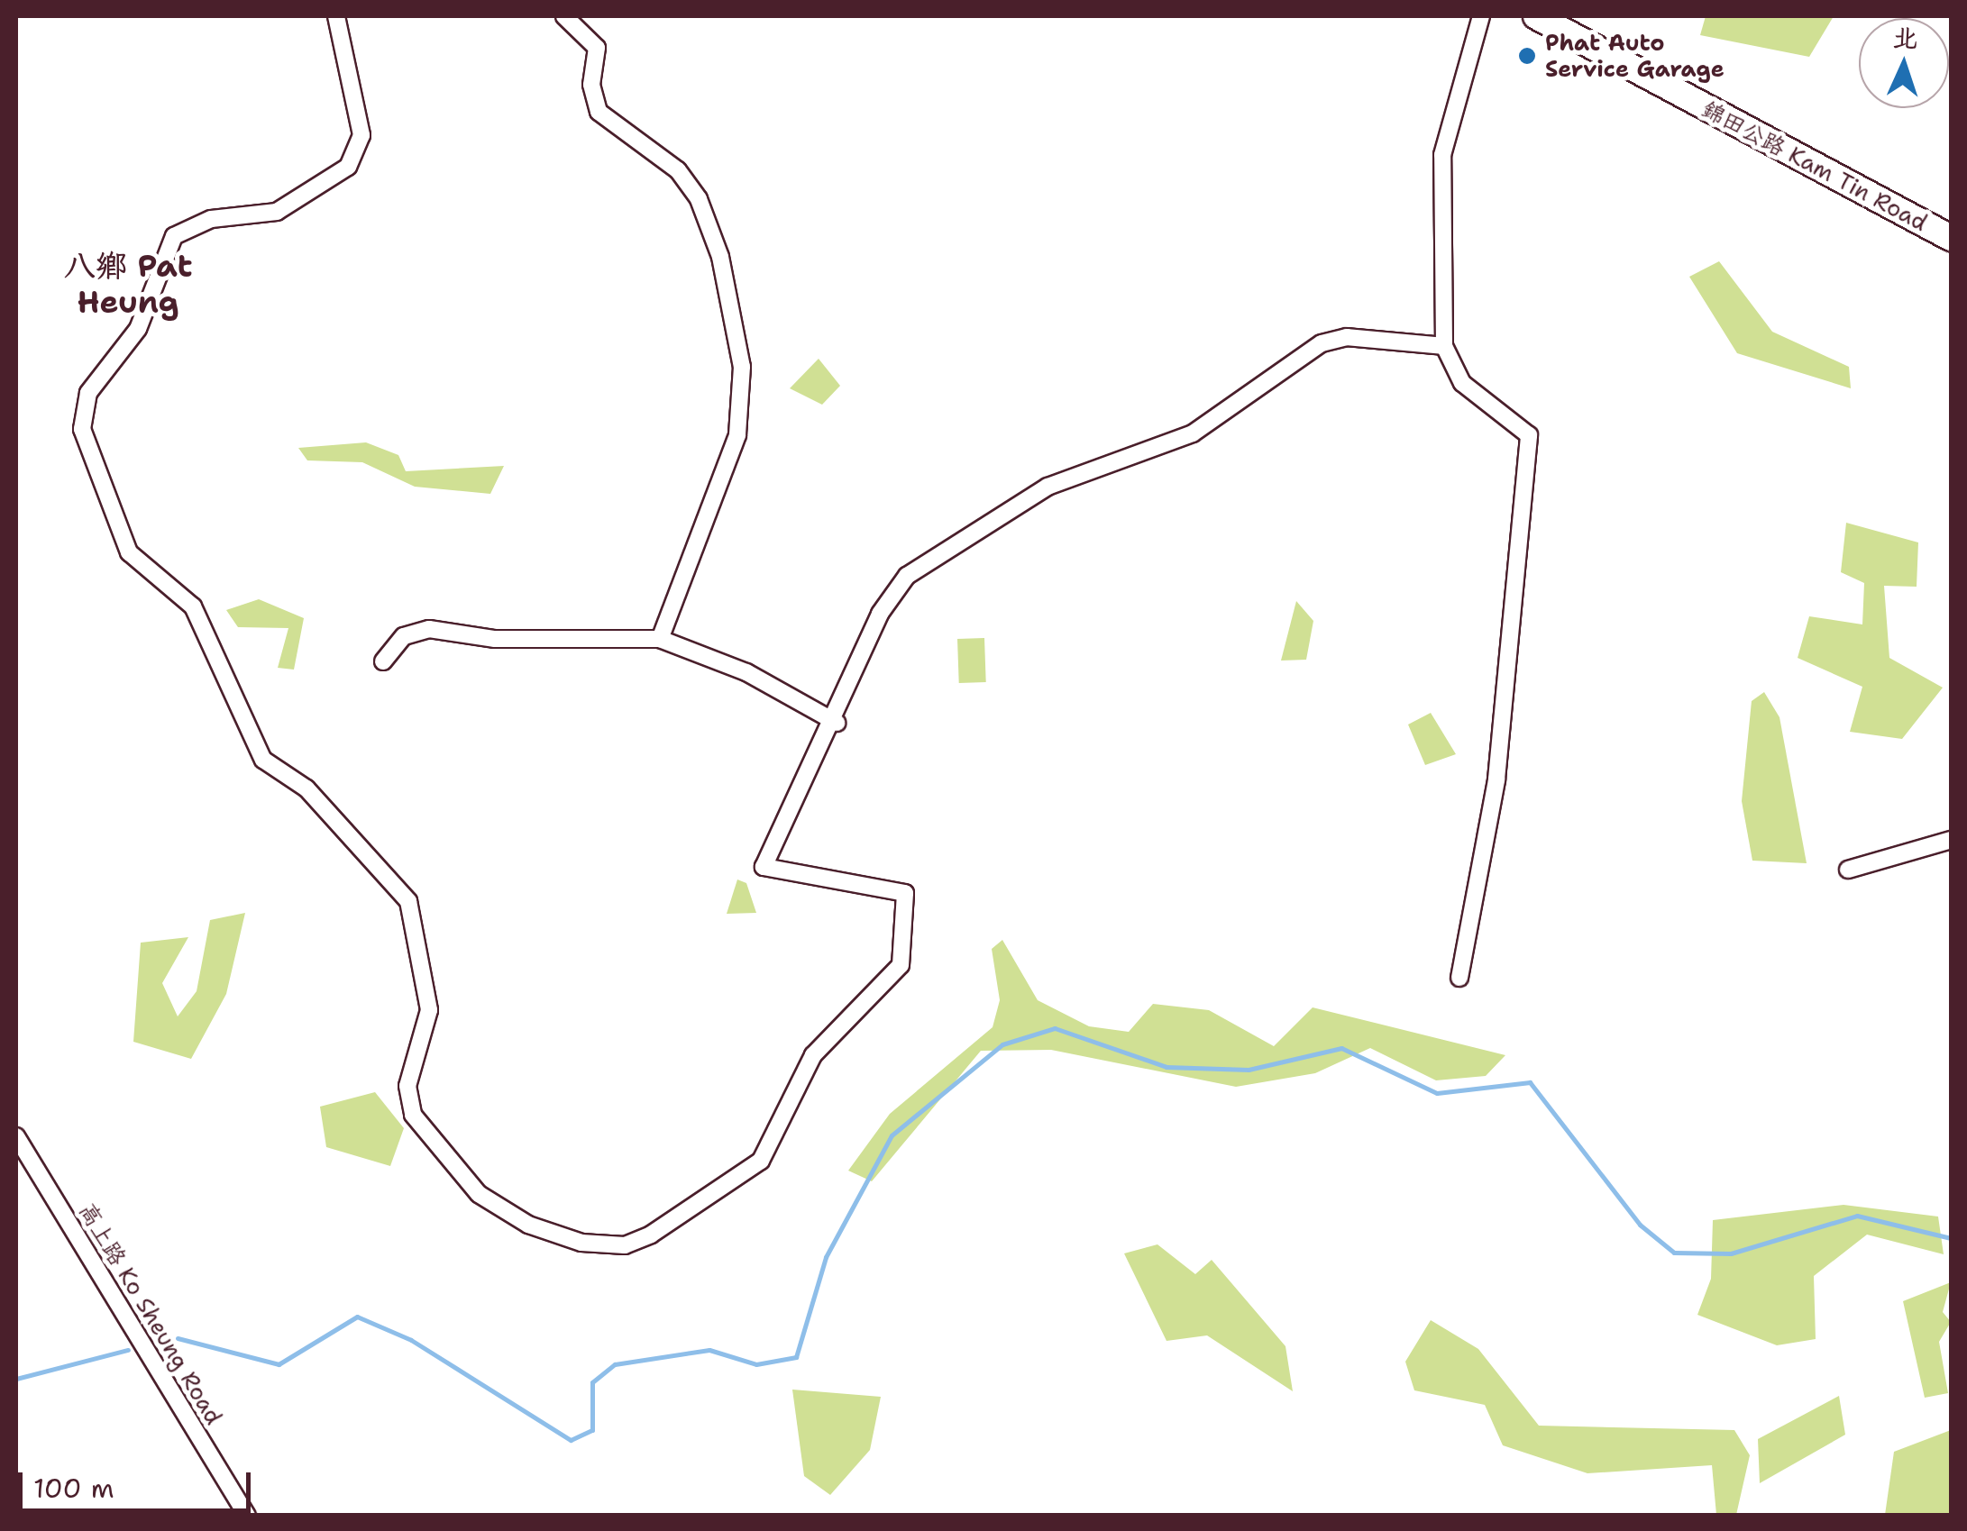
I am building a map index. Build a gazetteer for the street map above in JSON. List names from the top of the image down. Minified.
{"streets":{"main road":["錦田公路 Kam Tin Road"],"street":["高上路 Ko Sheung Road"]},"districts":["八鄉 Pat Heung"],"places":["Phat Auto Service Garage"],"scale_bar":"100 m","north":"top"}
